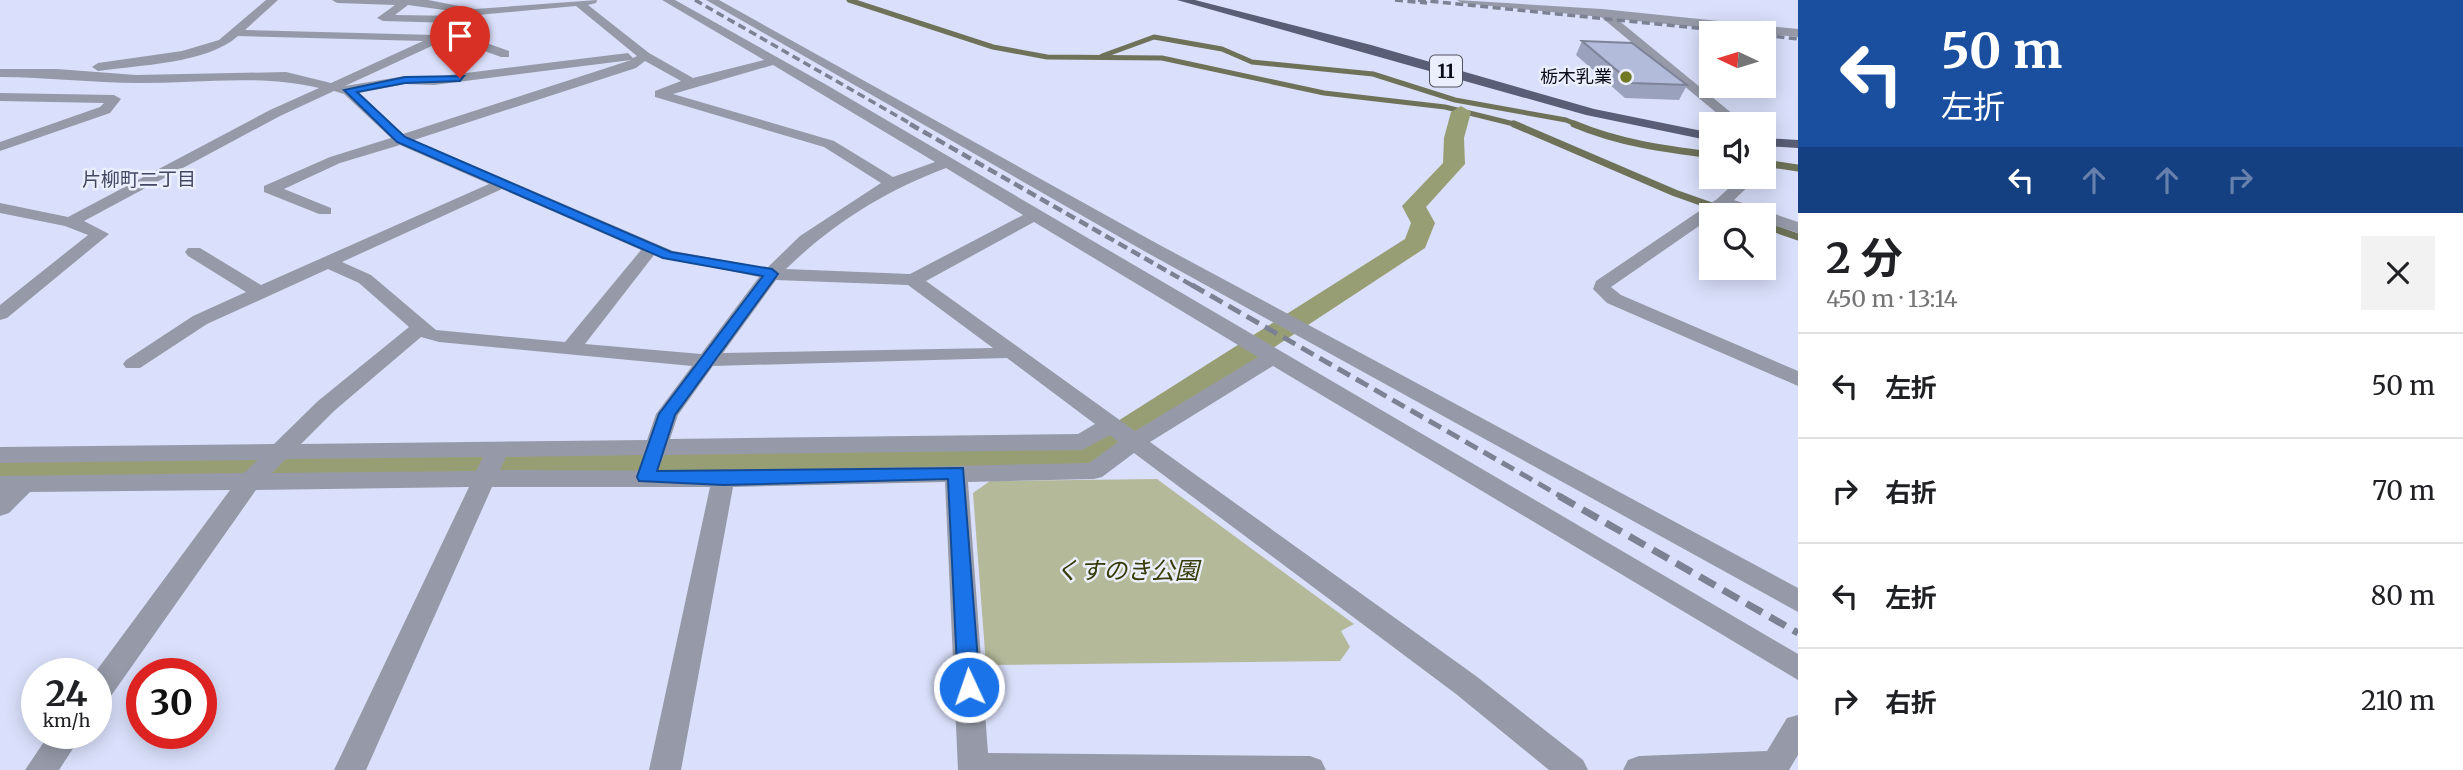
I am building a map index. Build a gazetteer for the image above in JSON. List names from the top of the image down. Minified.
{"streets":{"main road":["11"]},"districts":["片柳町二丁目"],"parks":["くすのき公園"],"places":["栃木乳業"],"north":"left","page":{"turn":["50 m","左折"],"heading":["2 分","450 m · 13:14"],"list":[{"name":"左折","value":"50 m"},{"name":"右折","value":"70 m"},{"name":"左折","value":"80 m"},{"name":"右折","value":"210 m"}],"speed":"24 km/h","limit":"30"}}
